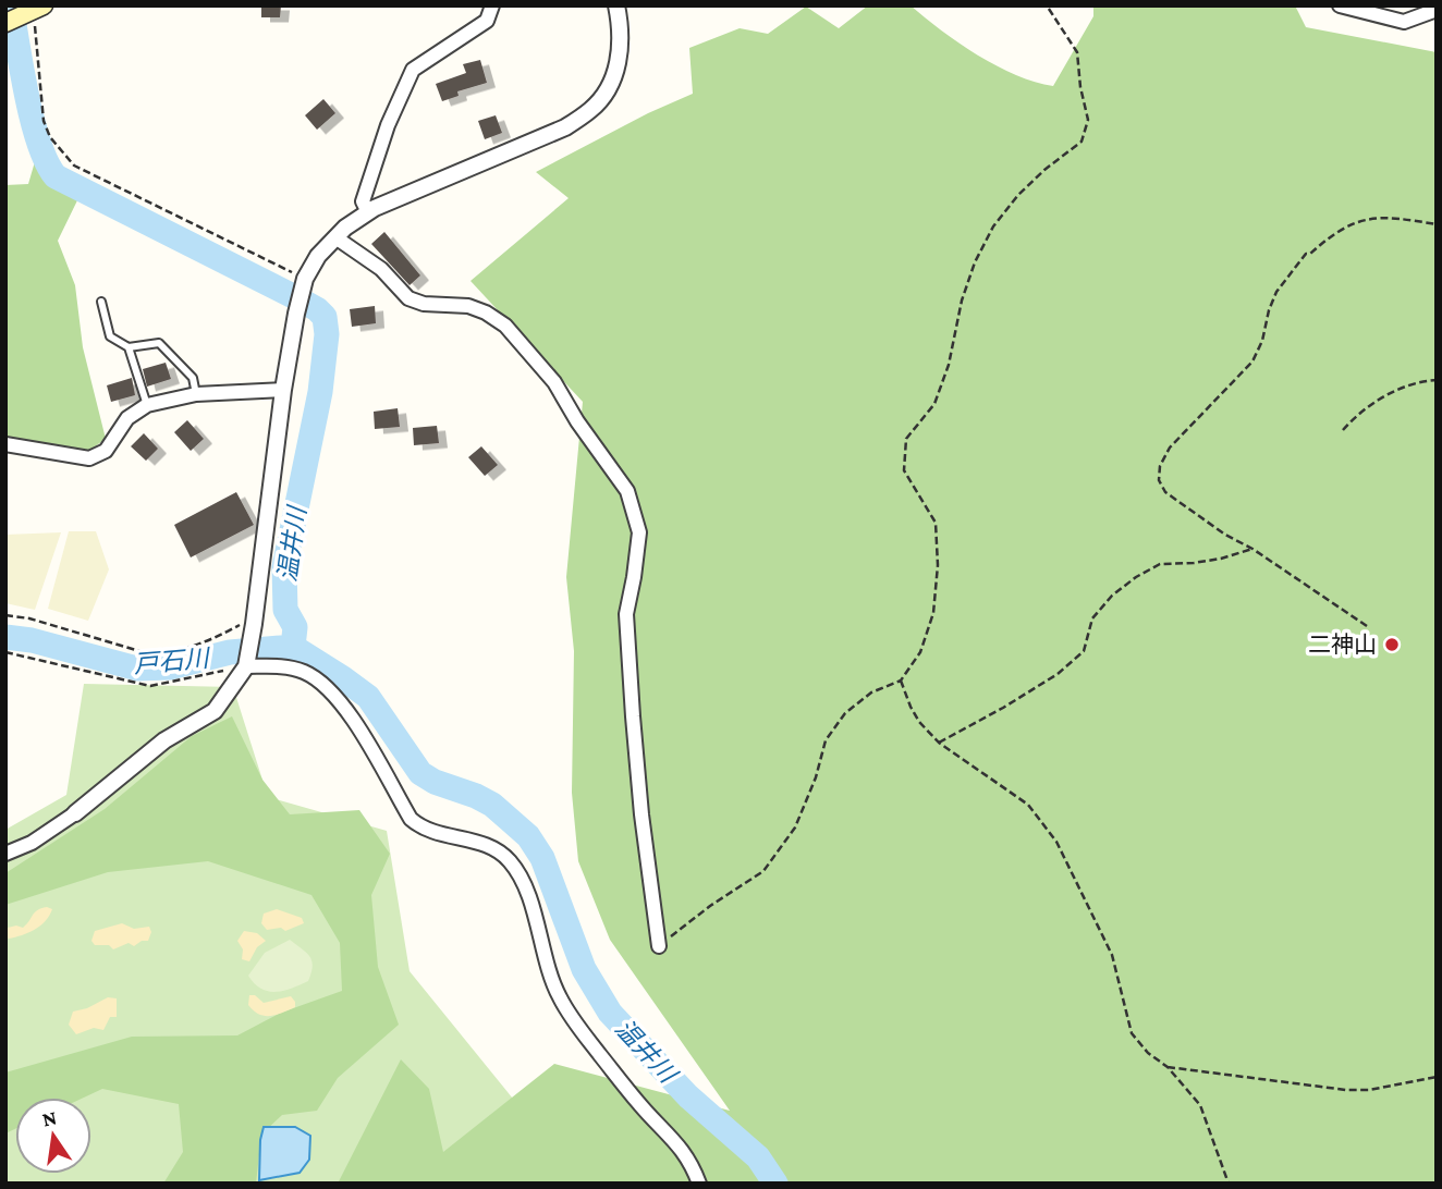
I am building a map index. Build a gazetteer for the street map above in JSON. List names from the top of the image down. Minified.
{"water":["温井川","戸石川"],"places":["二神山"],"north":"top"}
